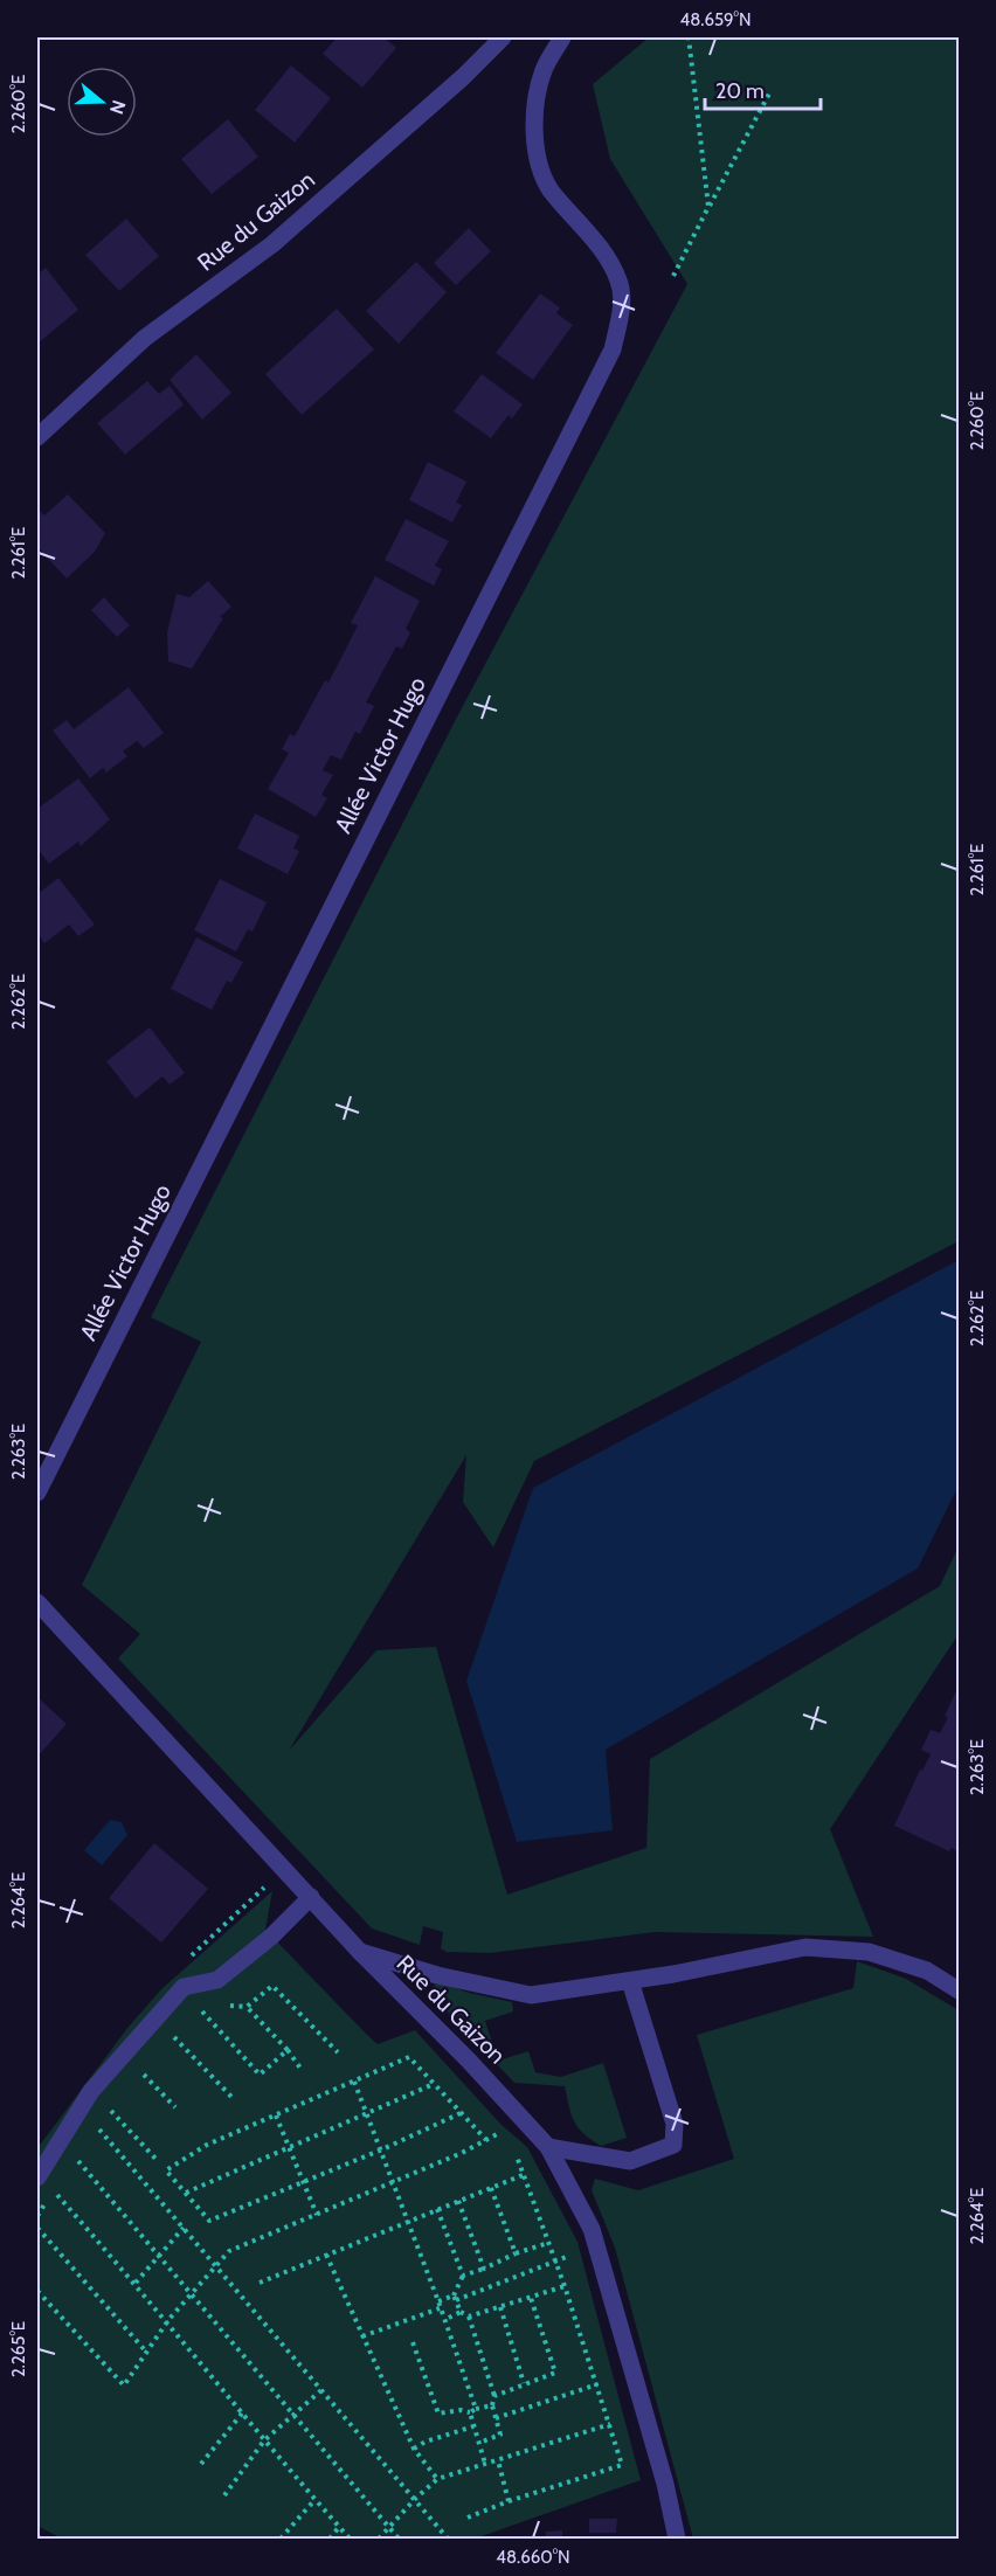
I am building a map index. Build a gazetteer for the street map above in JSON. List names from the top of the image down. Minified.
{"streets":{"street":["Rue du Gaizon","Allée Victor Hugo"]},"scale_bar":"20 m","north":"right","coordinates":["48.659°N","2.260°E","2.261°E","2.262°E","2.263°E","2.264°E","2.265°E","48.660°N"]}
